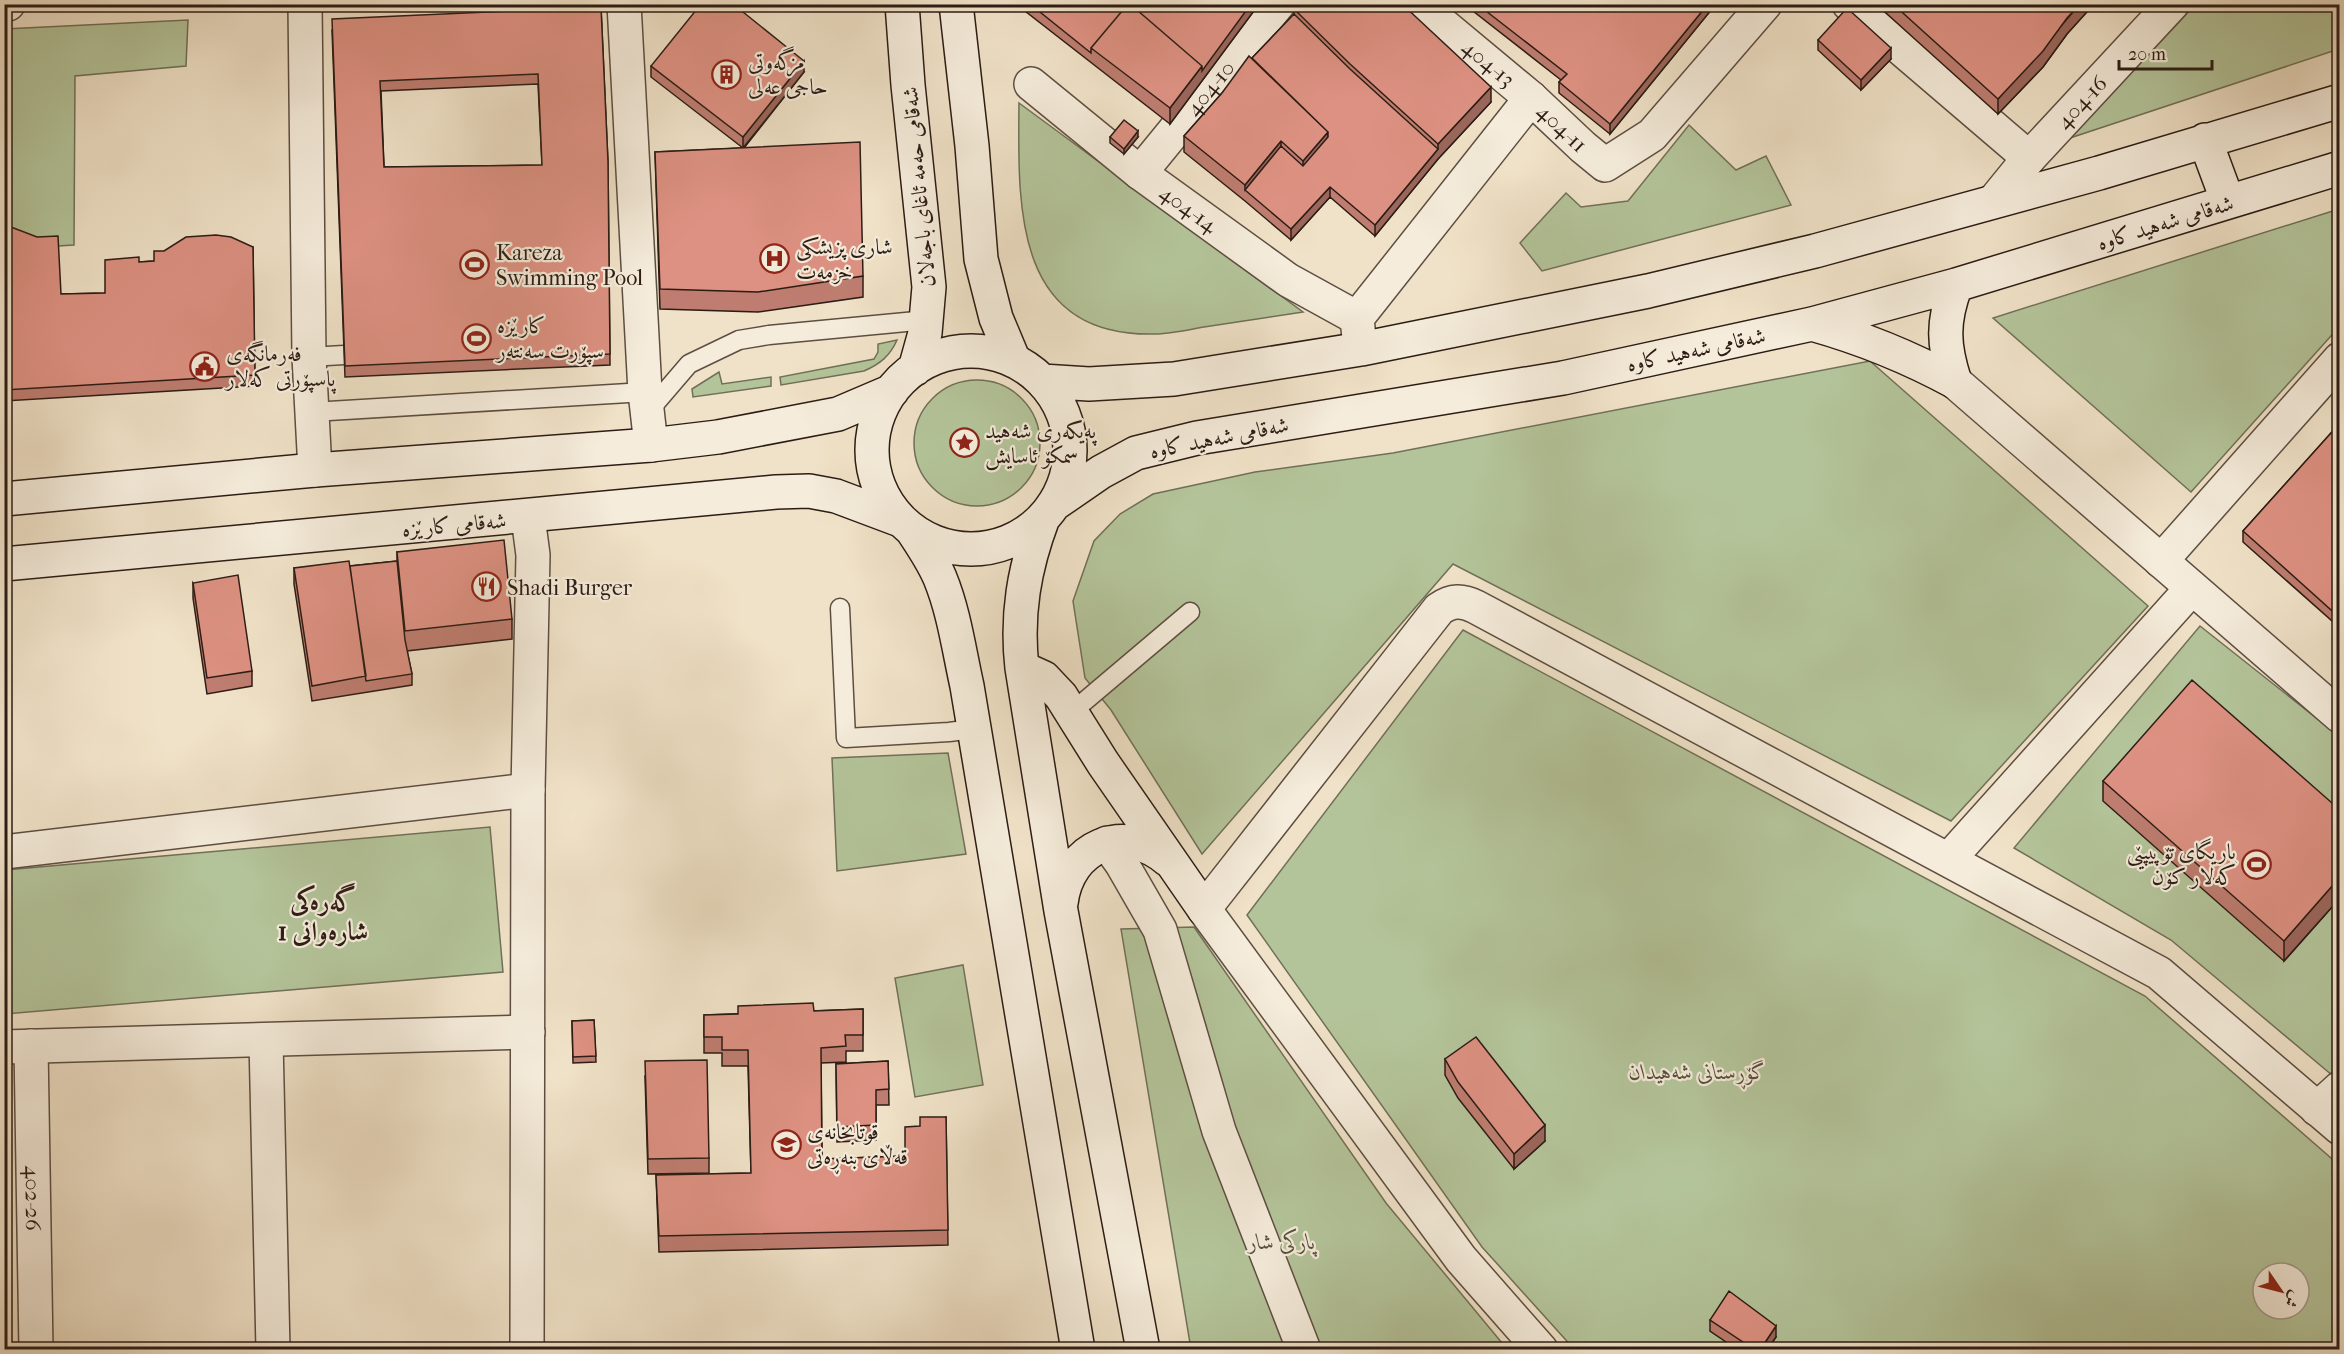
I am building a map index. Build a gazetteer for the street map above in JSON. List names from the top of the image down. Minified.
{"streets":{"street":["404-13","404-10","404-16","404-11","شەقامی حەمە ئاغای باجەلان","404-14","شەقامی شەهید کاوە","شەقامی کارێزە","402-26"]},"crossings":[["404-13","404-11"],["404-10","404-14"],["404-11","404-14"],["شەقامی حەمە ئاغای باجەلان","شەقامی شەهید کاوە"],["شەقامی حەمە ئاغای باجەلان","شەقامی کارێزە"],["شەقامی شەهید کاوە","شەقامی کارێزە"]],"districts":["گەرەکی شارەوانی 1"],"parks":["گۆڕستانی شەهیدان","پارکی شار"],"places":{"building":["مزگەوتی حاجی عەلی"],"hospital":["شاری پزیشکی خزمەت"],"sports":["Kareza Swimming Pool","کارێزە سپۆرت سەنتەر","یاریگای تۆپیپێی کەلار کۆن"],"public building":["فەرمانگەی پاسپۆرتی کەلار"],"place":["پەیکەری شەهید سمکۆ ئاسایش"],"restaurant":["Shadi Burger"],"school or university":["قوتابخانەی قەڵای بنەڕەتی"]},"scale_bar":"20 m","north":"bottom right"}
